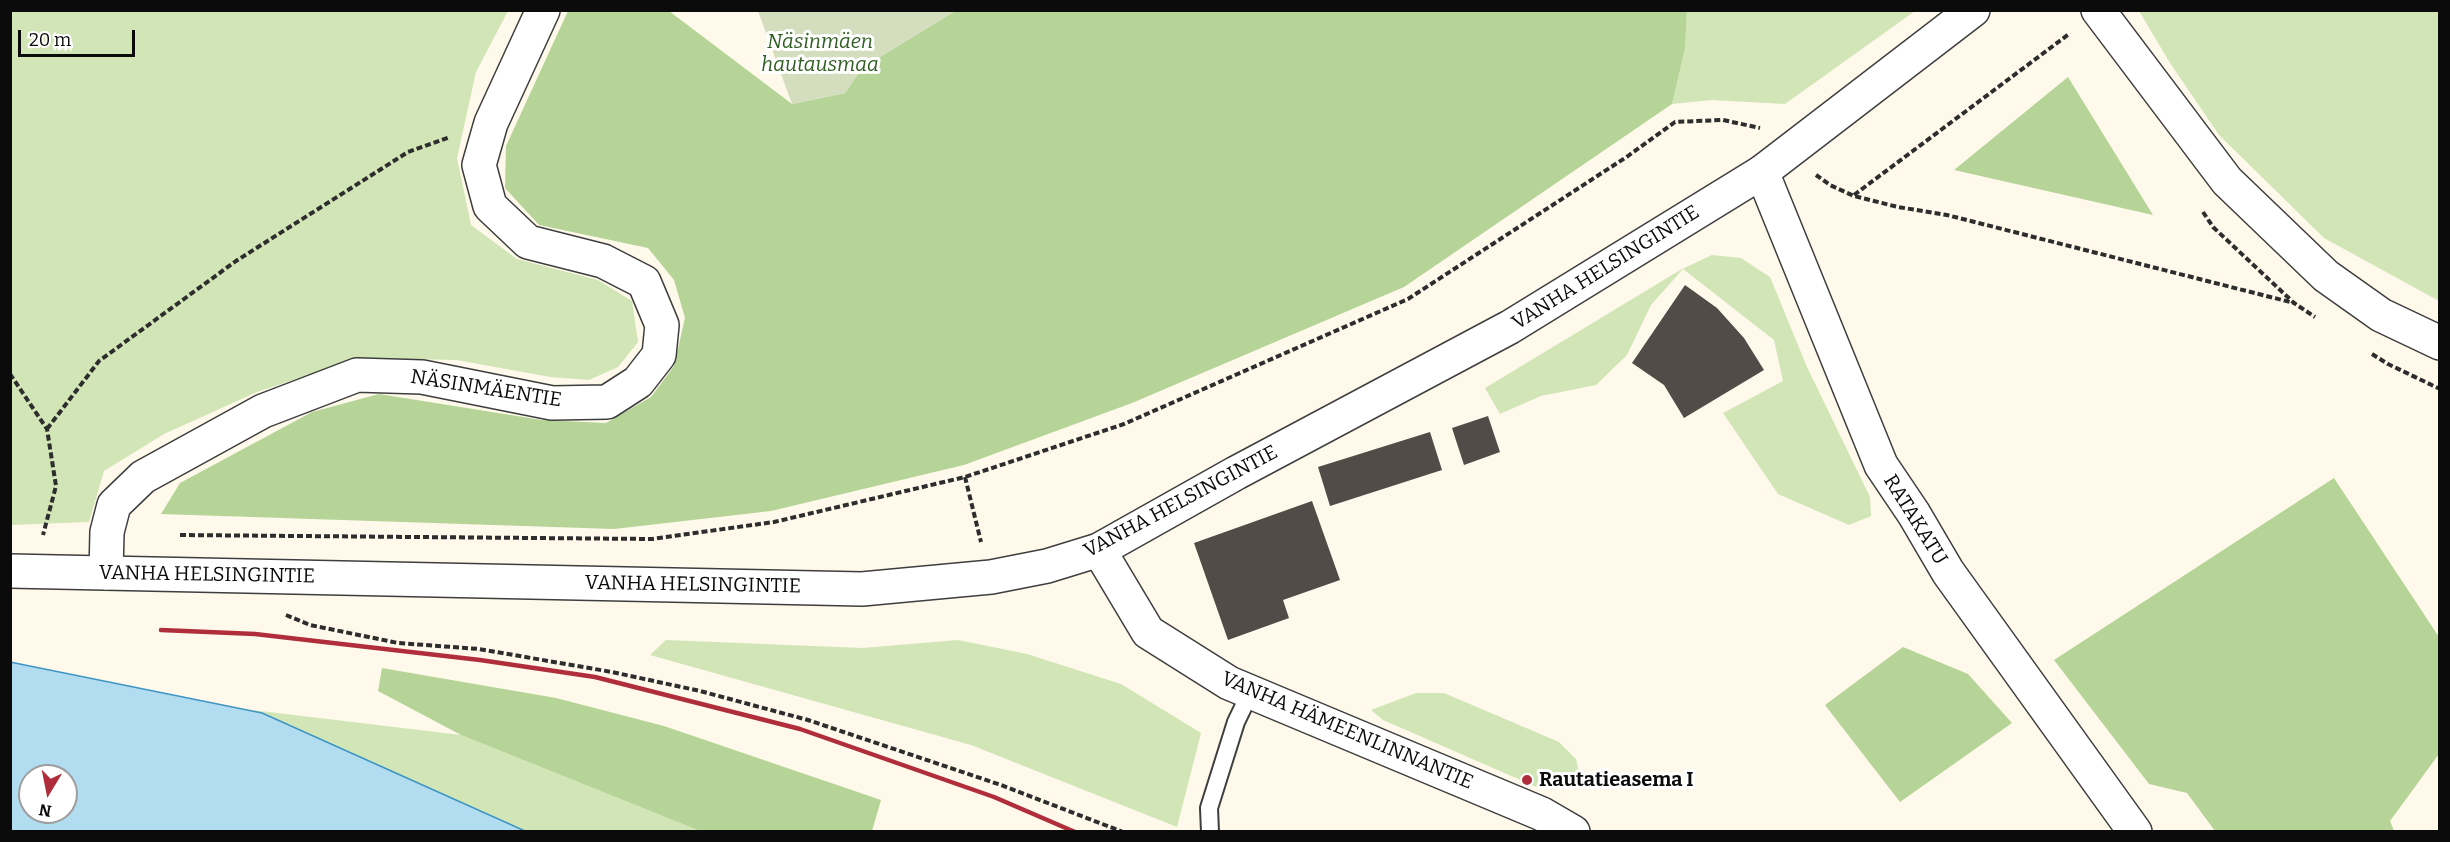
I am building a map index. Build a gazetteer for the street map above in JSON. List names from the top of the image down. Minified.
{"streets":{"street":["VANHA HELSINGINTIE","NÄSINMÄENTIE","RATAKATU","VANHA HÄMEENLINNANTIE"]},"crossings":[["VANHA HELSINGINTIE","NÄSINMÄENTIE"],["VANHA HELSINGINTIE","RATAKATU"],["VANHA HELSINGINTIE","VANHA HÄMEENLINNANTIE"]],"parks":["Näsinmäen hautausmaa"],"places":["Rautatieasema I"],"scale_bar":"20 m","north":"bottom"}
